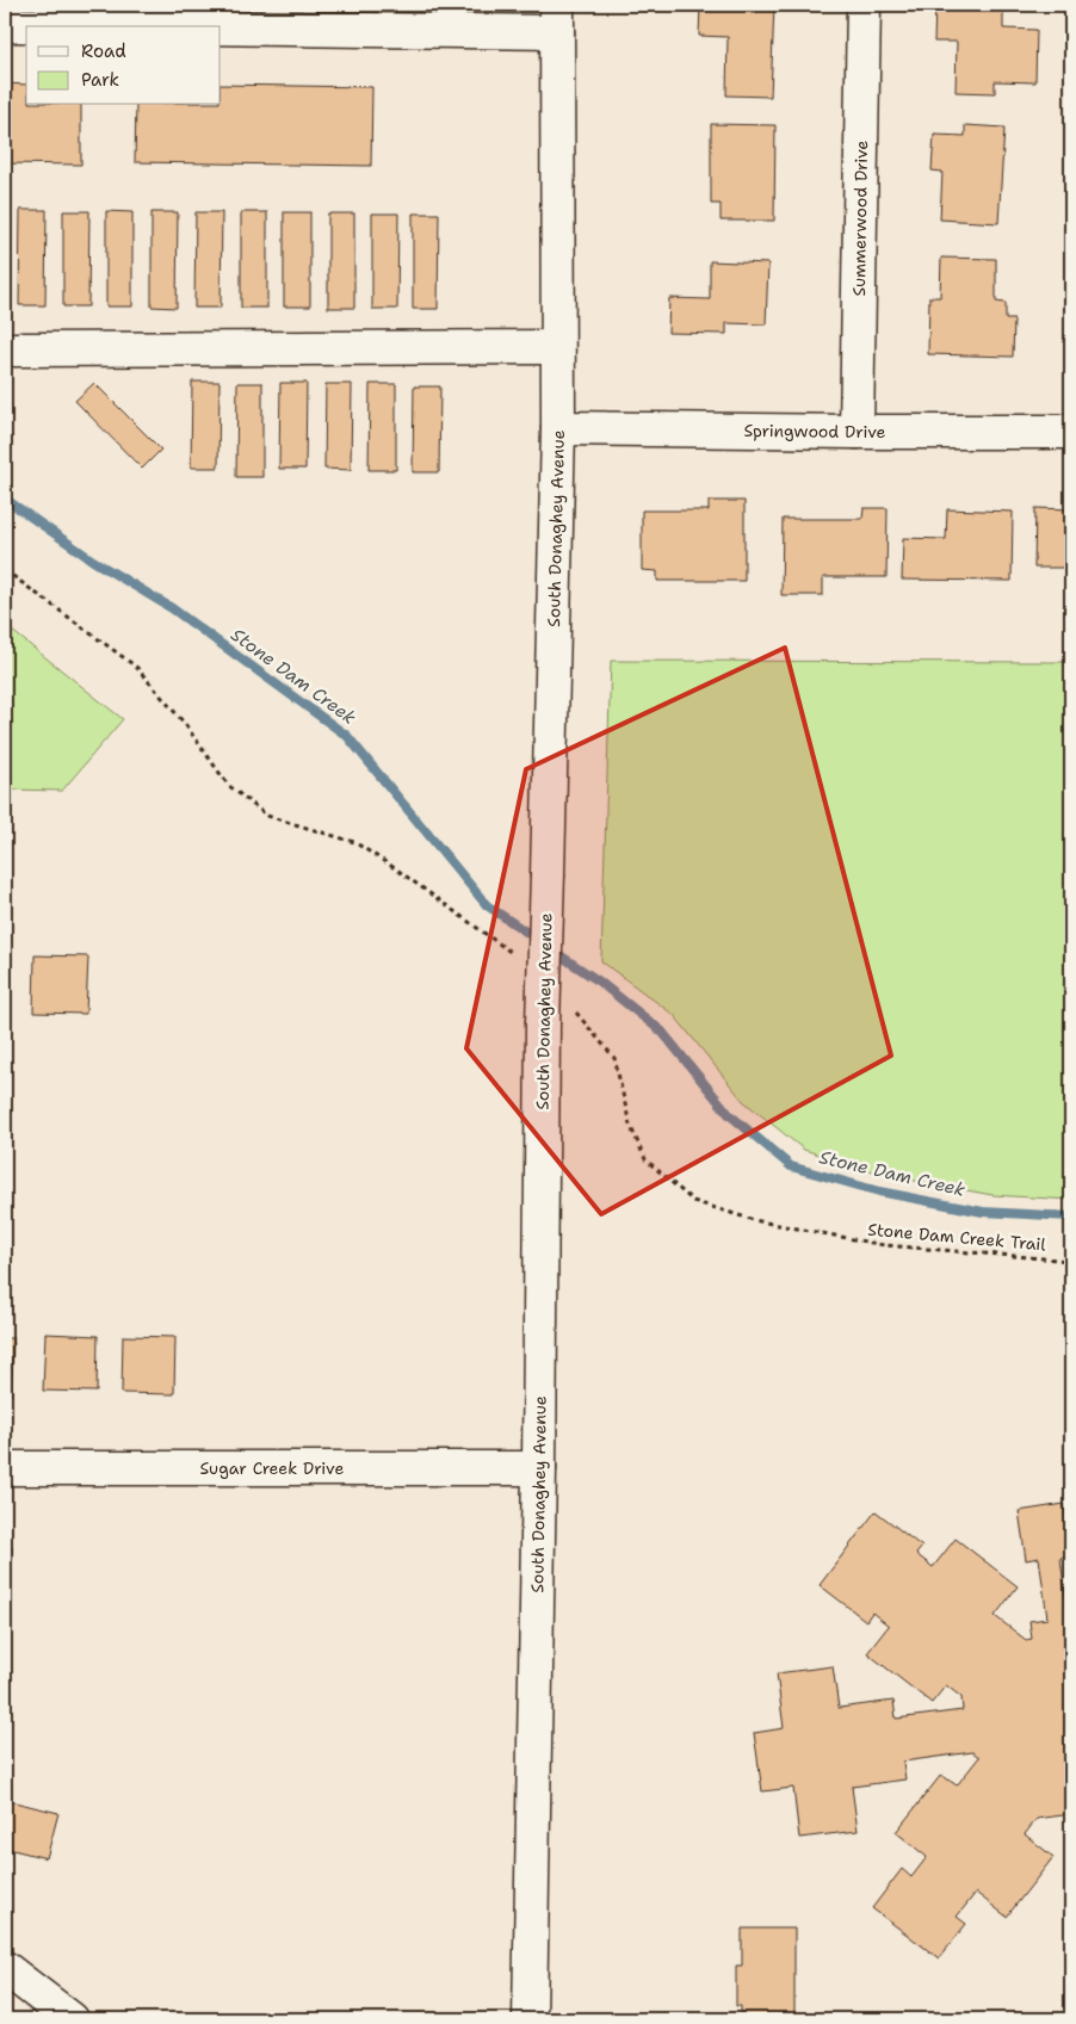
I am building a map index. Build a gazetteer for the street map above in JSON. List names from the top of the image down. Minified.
{"streets":{"street":["Summerwood Drive","Springwood Drive","South Donaghey Avenue","Sugar Creek Drive"],"path":["Stone Dam Creek Trail"]},"crossings":[["Summerwood Drive","Springwood Drive"],["Springwood Drive","South Donaghey Avenue"],["South Donaghey Avenue","Sugar Creek Drive"]],"water":["Stone Dam Creek"],"legend":["Road","Park"]}
